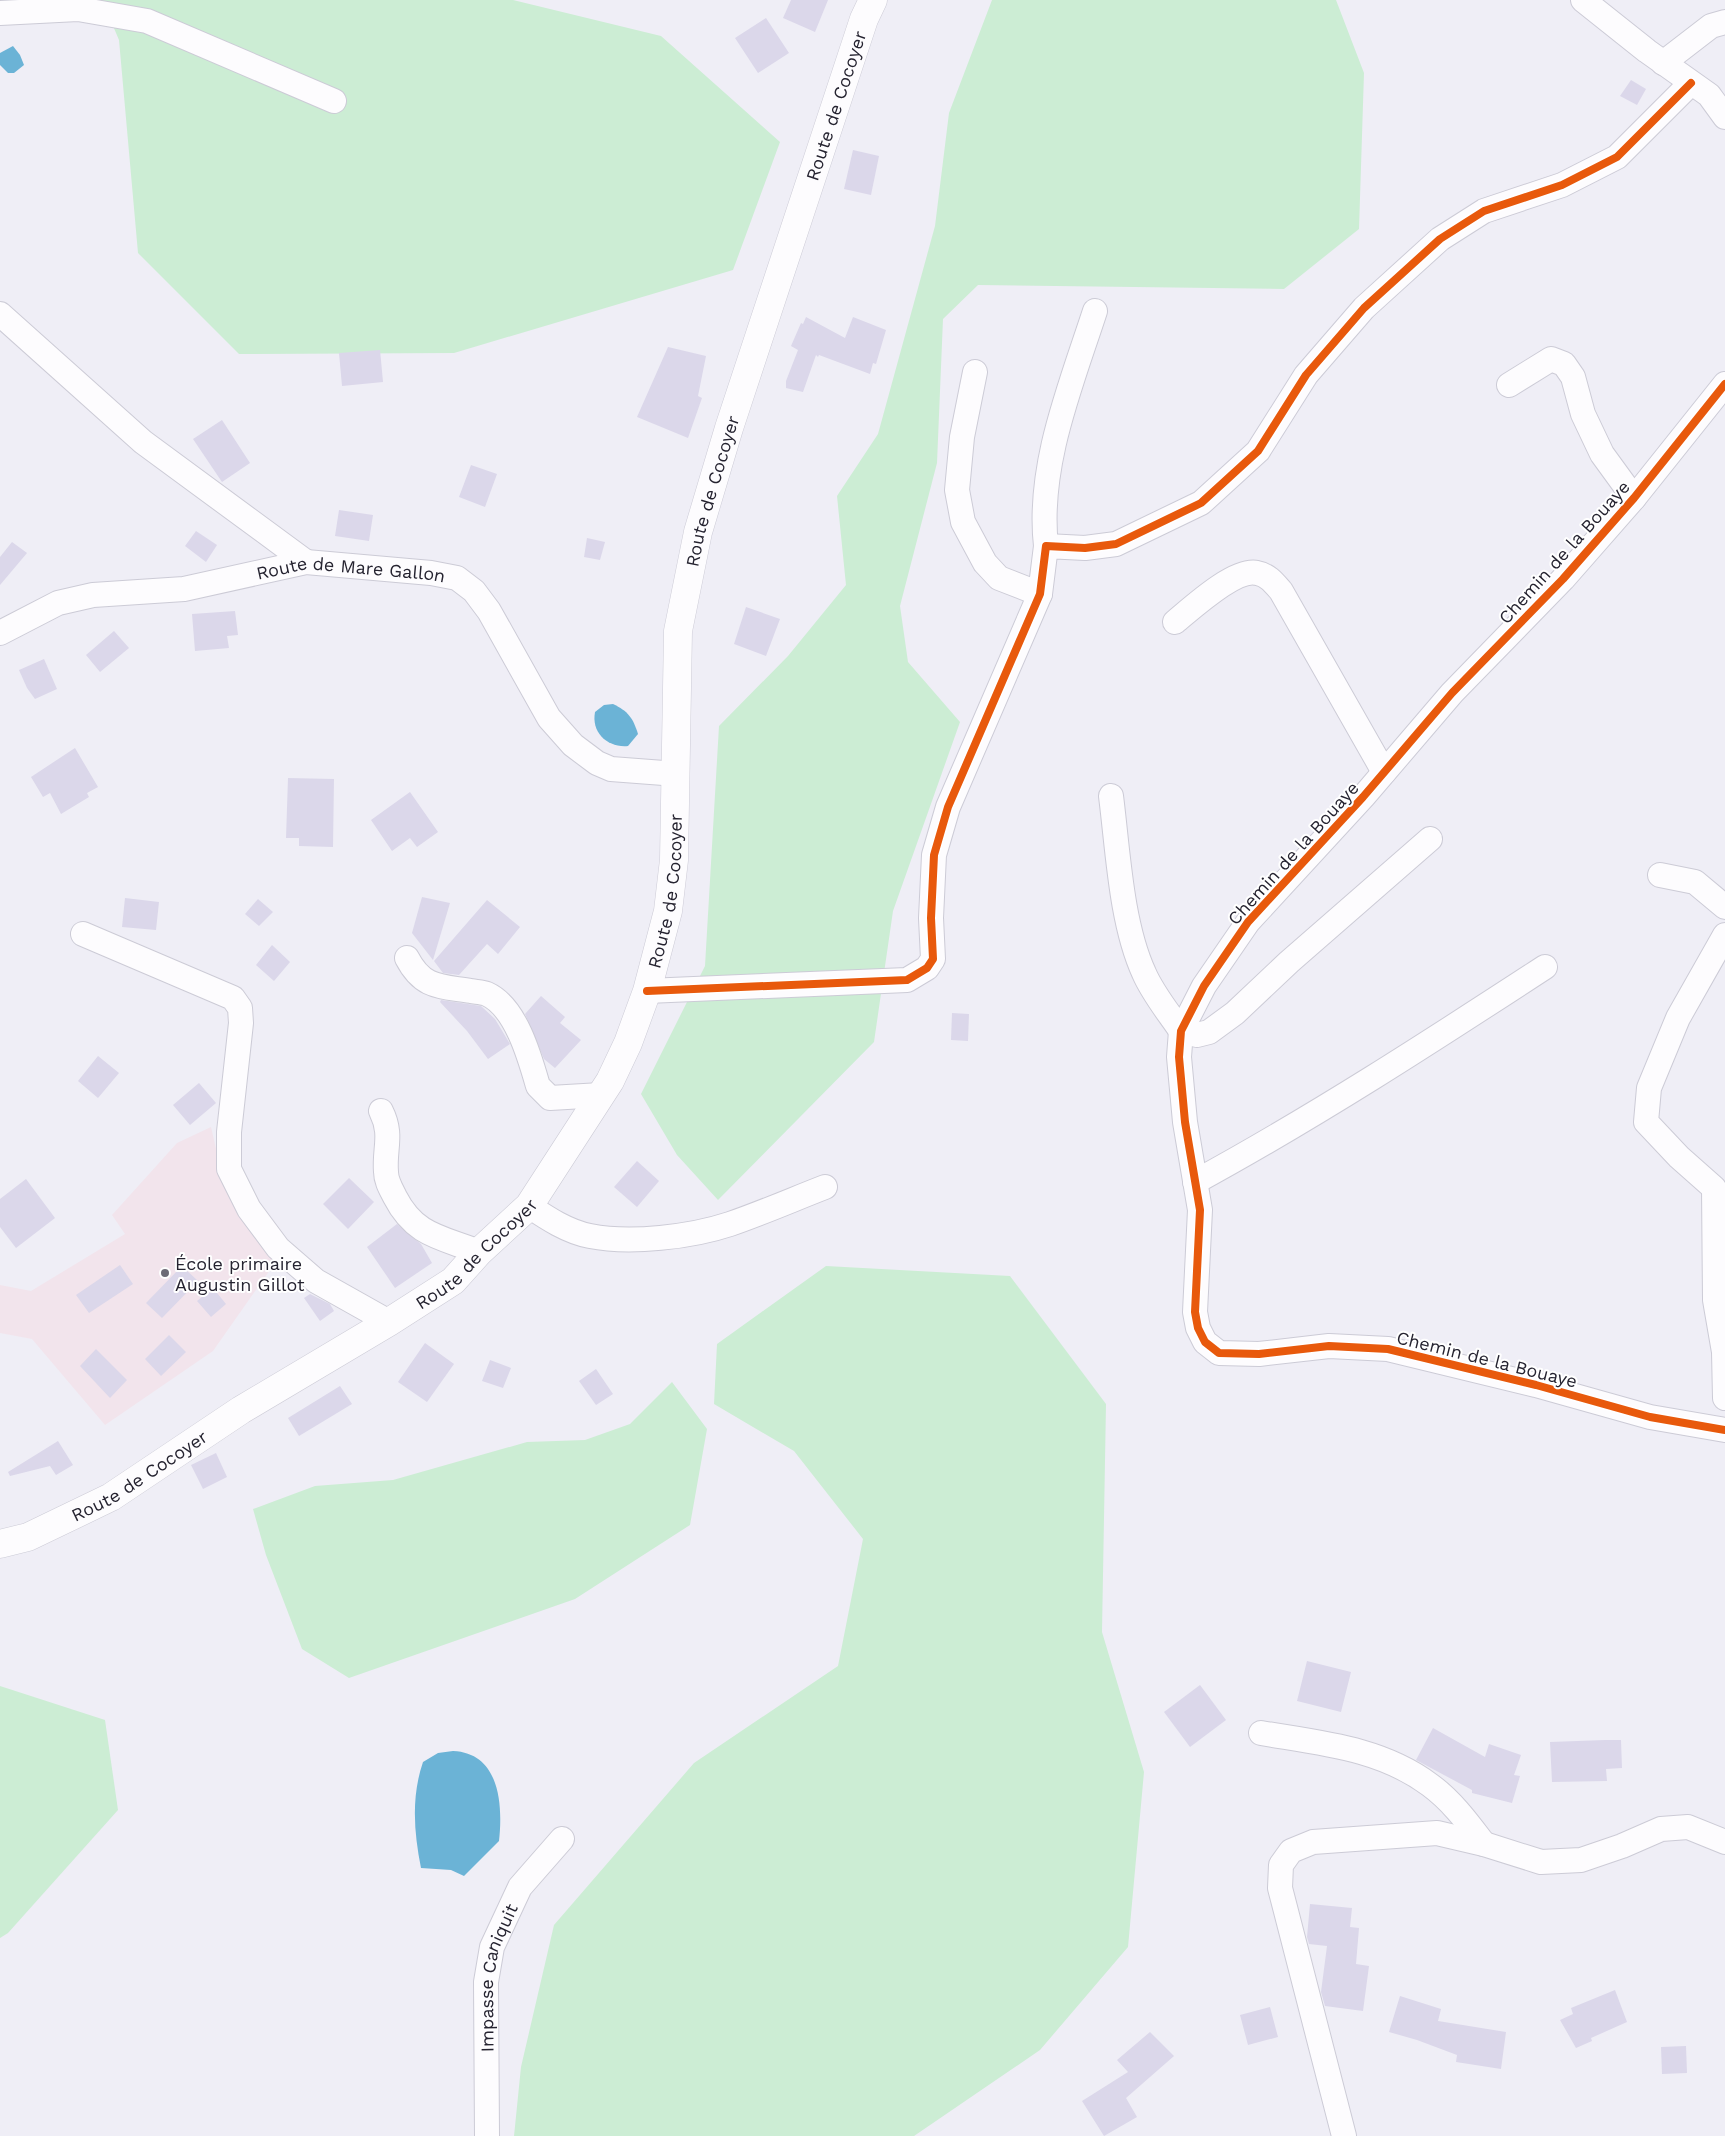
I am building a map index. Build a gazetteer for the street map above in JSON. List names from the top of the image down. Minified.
{"streets":{"main road":["Route de Cocoyer"],"street":["Chemin de la Bouaye","Route de Mare Gallon","Impasse Caniquit"]},"crossings":[["Route de Cocoyer","Route de Mare Gallon"]],"places":["École primaire Augustin Gillot"]}
